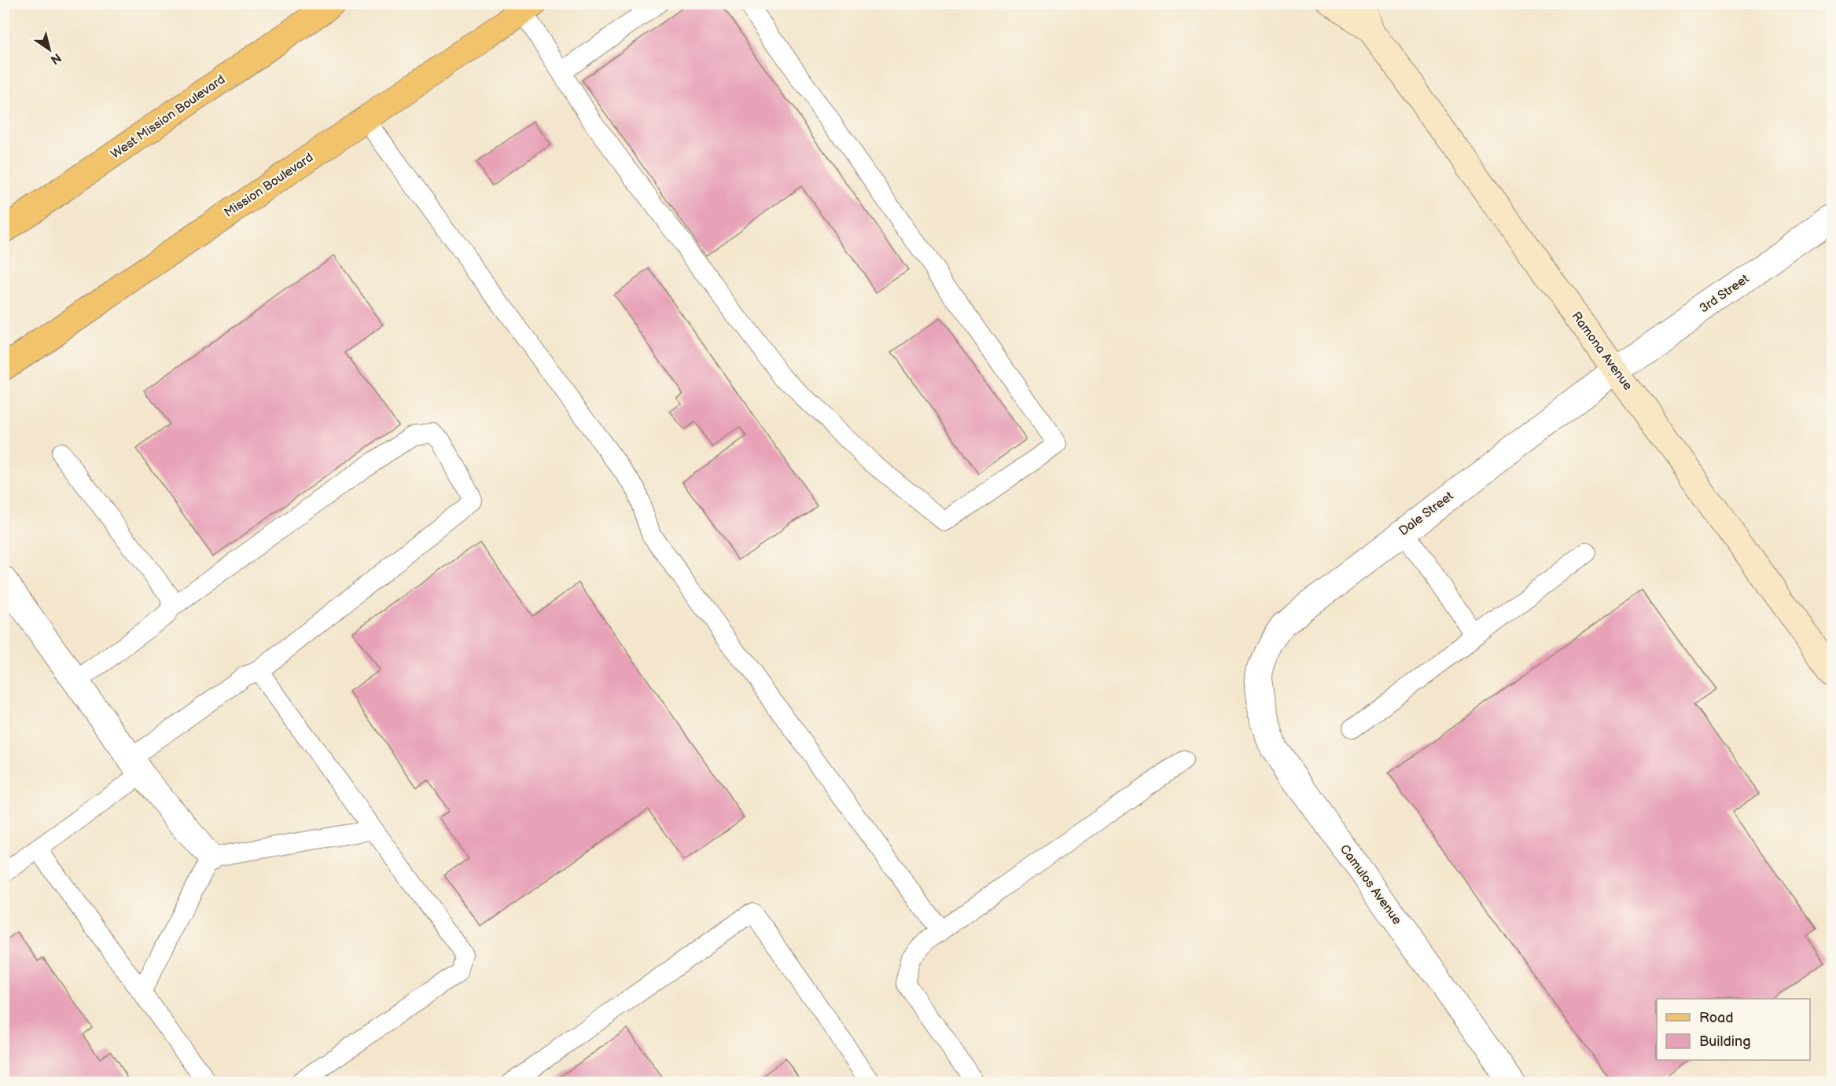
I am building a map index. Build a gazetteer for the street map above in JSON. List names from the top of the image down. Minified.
{"streets":{"main road":["West Mission Boulevard","Mission Boulevard","Ramona Avenue"],"street":["3rd Street","Dale Street","Camulos Avenue"]},"crossings":[["3rd Street","Ramona Avenue"],["3rd Street","Dale Street"],["Ramona Avenue","Dale Street"],["Dale Street","Camulos Avenue"]],"legend":["Road","Building"],"north":"bottom right"}
